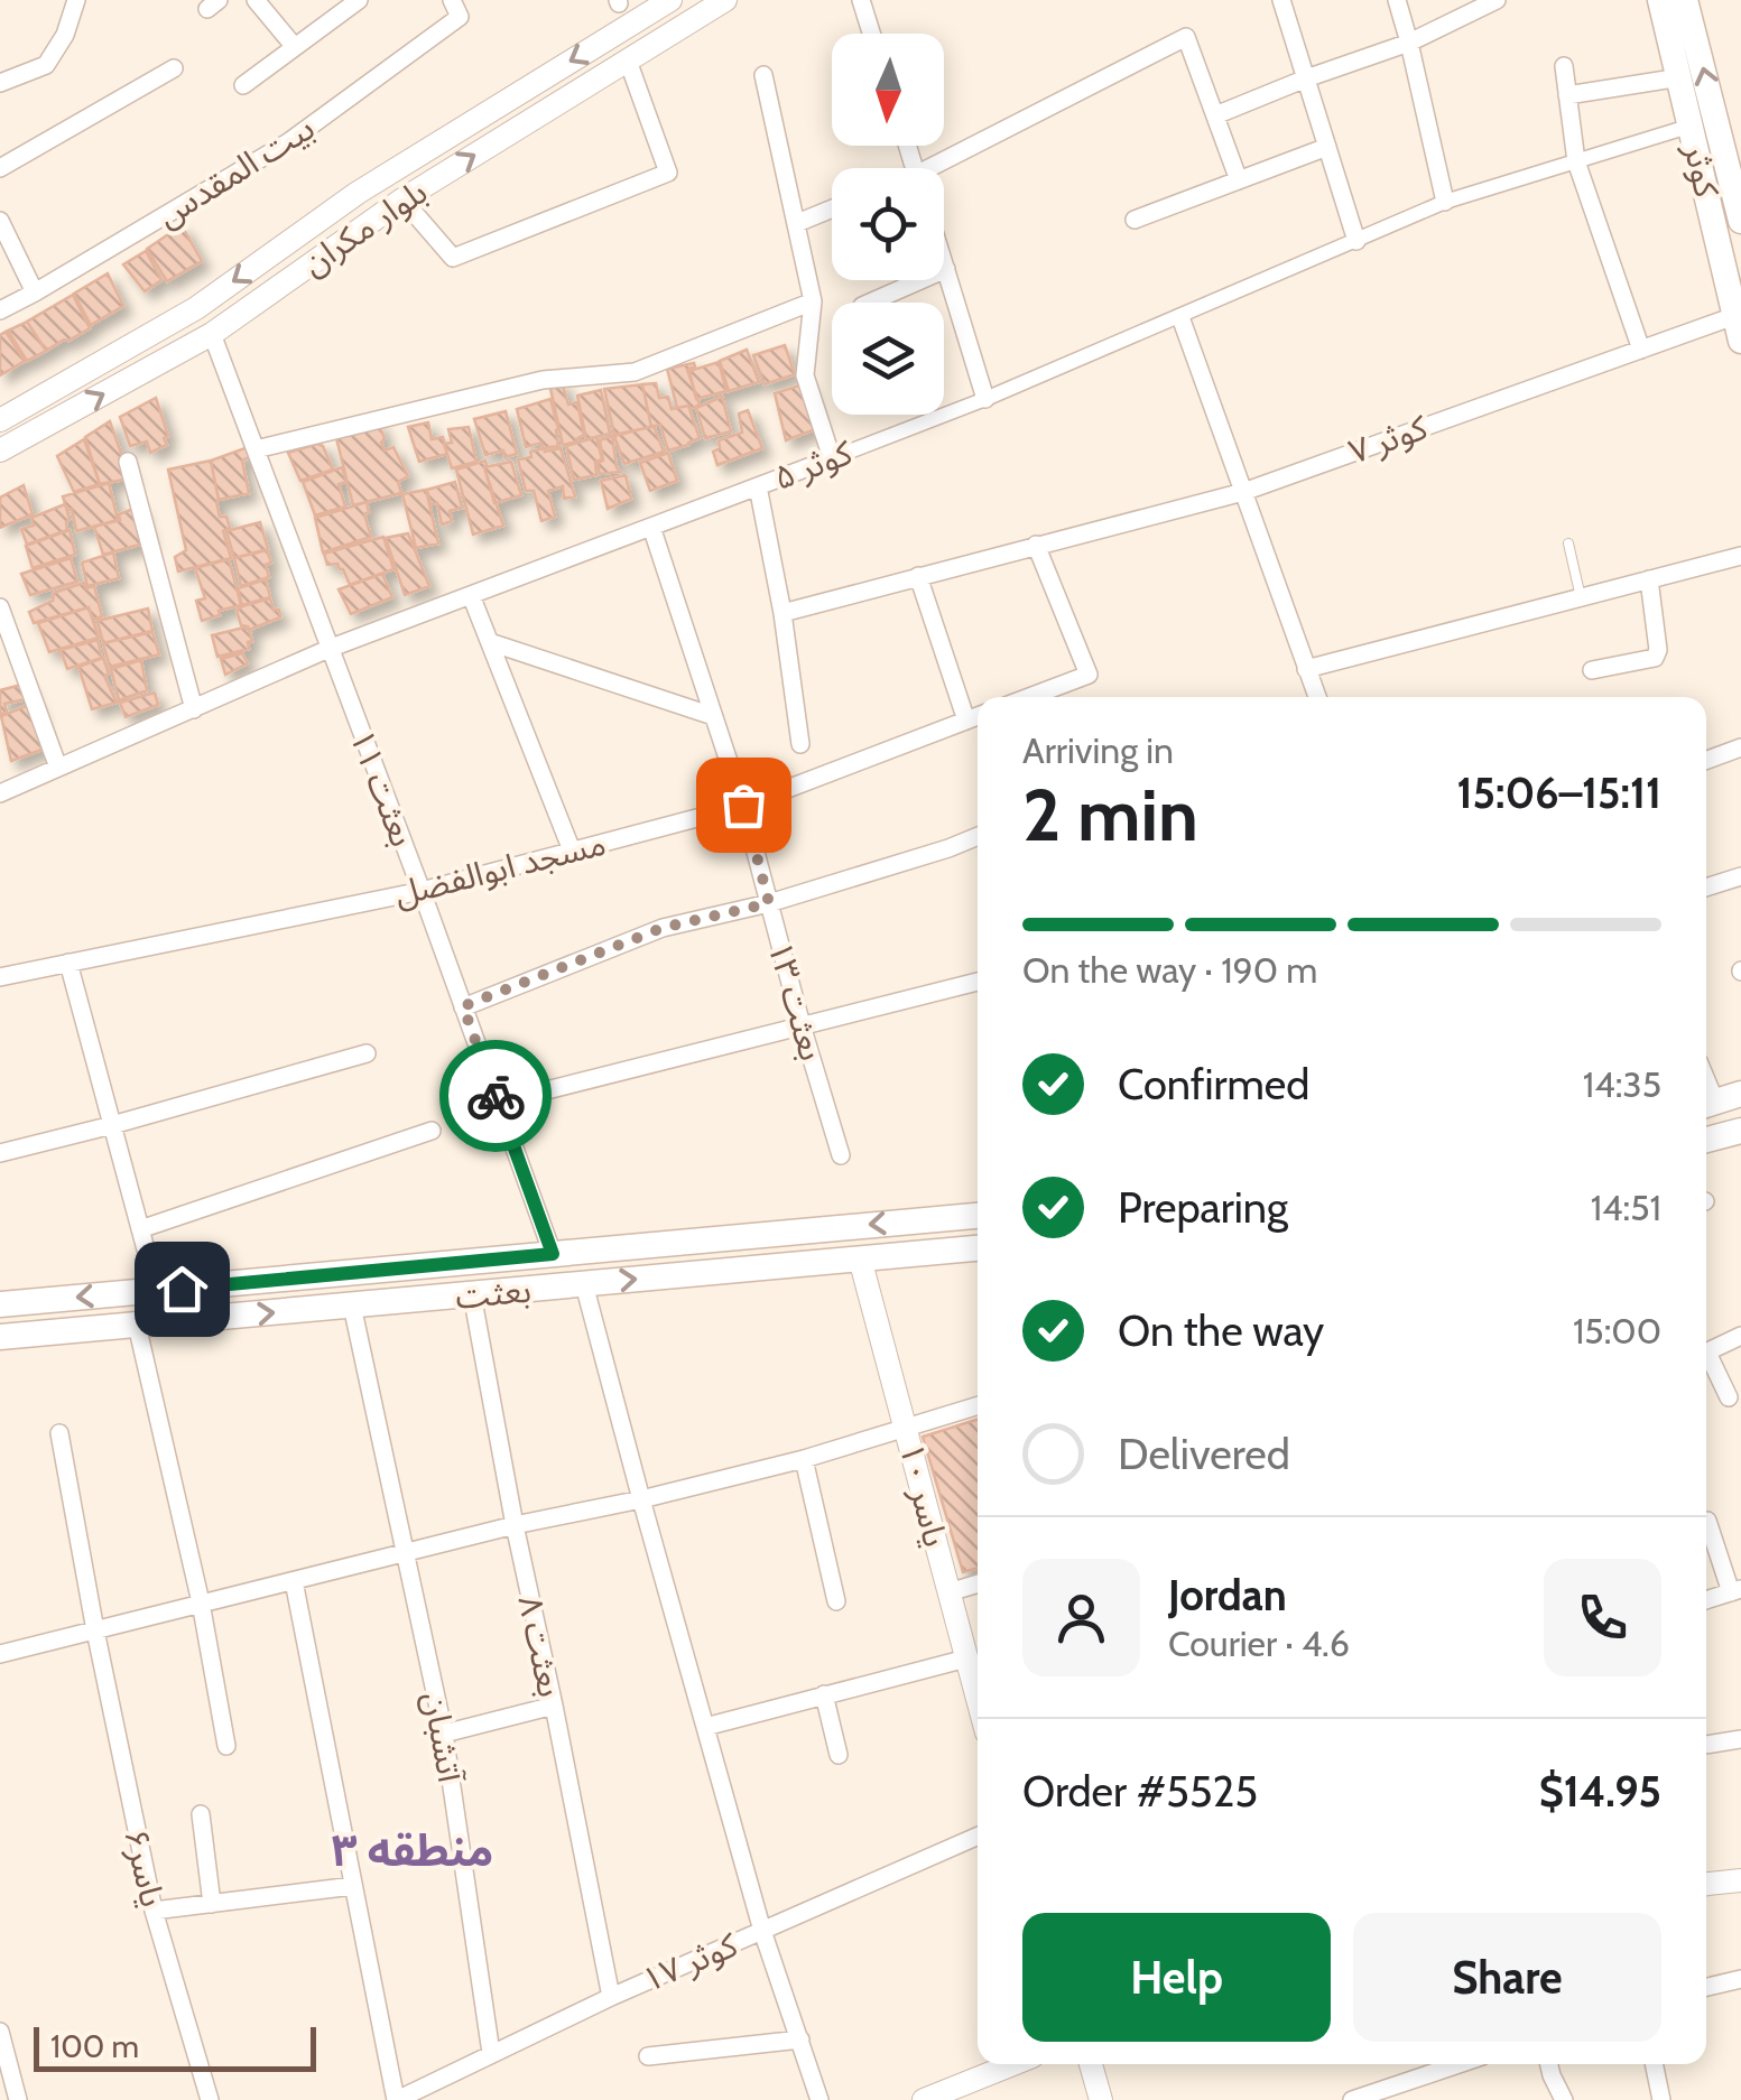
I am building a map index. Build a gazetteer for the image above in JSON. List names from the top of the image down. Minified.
{"streets":{"main road":["کوثر","بعثت"],"street":["بیت المقدس","بلوار مکران","کوثر ۷","کوثر ۵","بعثت ۱۱","مسجد ابوالفضل","بعثت ۱۳","یاسر ۱۰","بعثت ۸","آتشبان","یاسر۶","کوثر ۱۷"]},"crossings":[["کوثر","کوثر ۷"],["کوثر","کوثر ۵"],["بلوار مکران","بعثت ۱۱"],["کوثر ۵","بعثت ۱۱"],["کوثر ۵","بعثت ۱۳"],["بعثت ۱۱","مسجد ابوالفضل"],["بعثت ۱۱","بعثت"],["مسجد ابوالفضل","بعثت ۱۳"],["بعثت","یاسر ۱۰"],["بعثت","بعثت ۸"],["بعثت","آتشبان"],["بعثت ۸","کوثر ۱۷"],["آتشبان","کوثر ۱۷"]],"districts":["منطقه ۳"],"scale_bar":"100 m","north":"bottom","page":{"heading":["2 min","Arriving in","15:06–15:11"],"panel":["Jordan","Courier · 4.6","Order #5525","$14.95"],"bar":"On the way · 190 m","list":[["Confirmed","14:35"],["Preparing","14:51"],["On the way","15:00"],"Delivered"],"buttons":["Help","Share"],"scale":"100 m"}}
